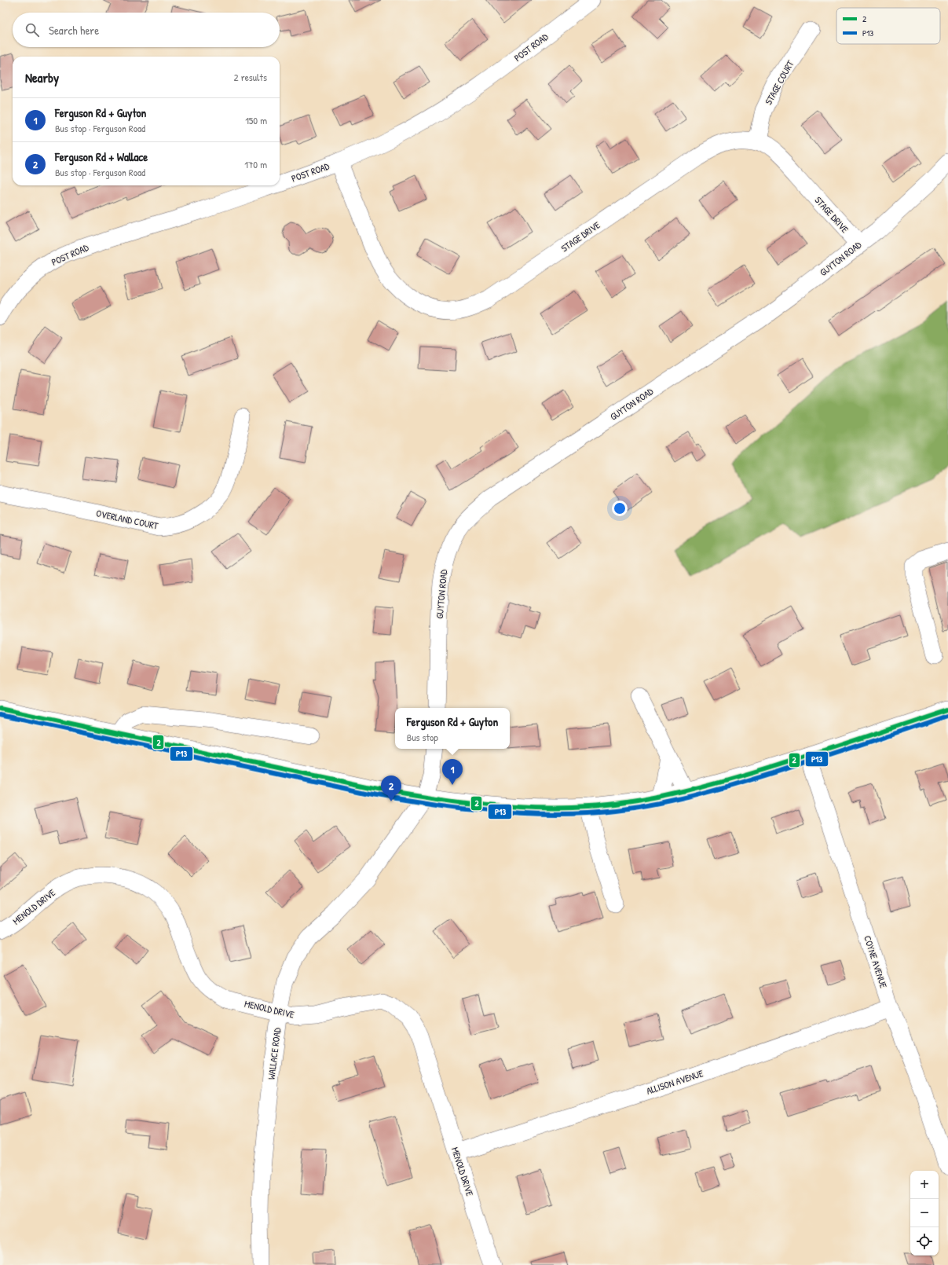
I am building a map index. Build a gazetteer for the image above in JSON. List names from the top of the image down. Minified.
{"streets":{"street":["POST ROAD","STAGE COURT","STAGE DRIVE","GUYTON ROAD","OVERLAND COURT","MENOLD DRIVE","COYNE AVENUE","WALLACE ROAD","ALLISON AVENUE"]},"crossings":[["POST ROAD","STAGE DRIVE"],["STAGE COURT","STAGE DRIVE"],["STAGE DRIVE","GUYTON ROAD"],["MENOLD DRIVE","WALLACE ROAD"],["MENOLD DRIVE","ALLISON AVENUE"],["COYNE AVENUE","ALLISON AVENUE"]],"lines":["transit line 2","transit line P13"],"legend":["2","P13"],"page":{"search":"Search here","heading":["Nearby","2 results"],"list":[{"mark":"1","name":"Ferguson Rd + Guyton","note":"Bus stop · Ferguson Road","value":"150 m"},{"mark":"2","name":"Ferguson Rd + Wallace","note":"Bus stop · Ferguson Road","value":"170 m"}],"popup":["Ferguson Rd + Guyton","Bus stop"],"pins":["1","2"],"map_buttons":["+","−"]}}
